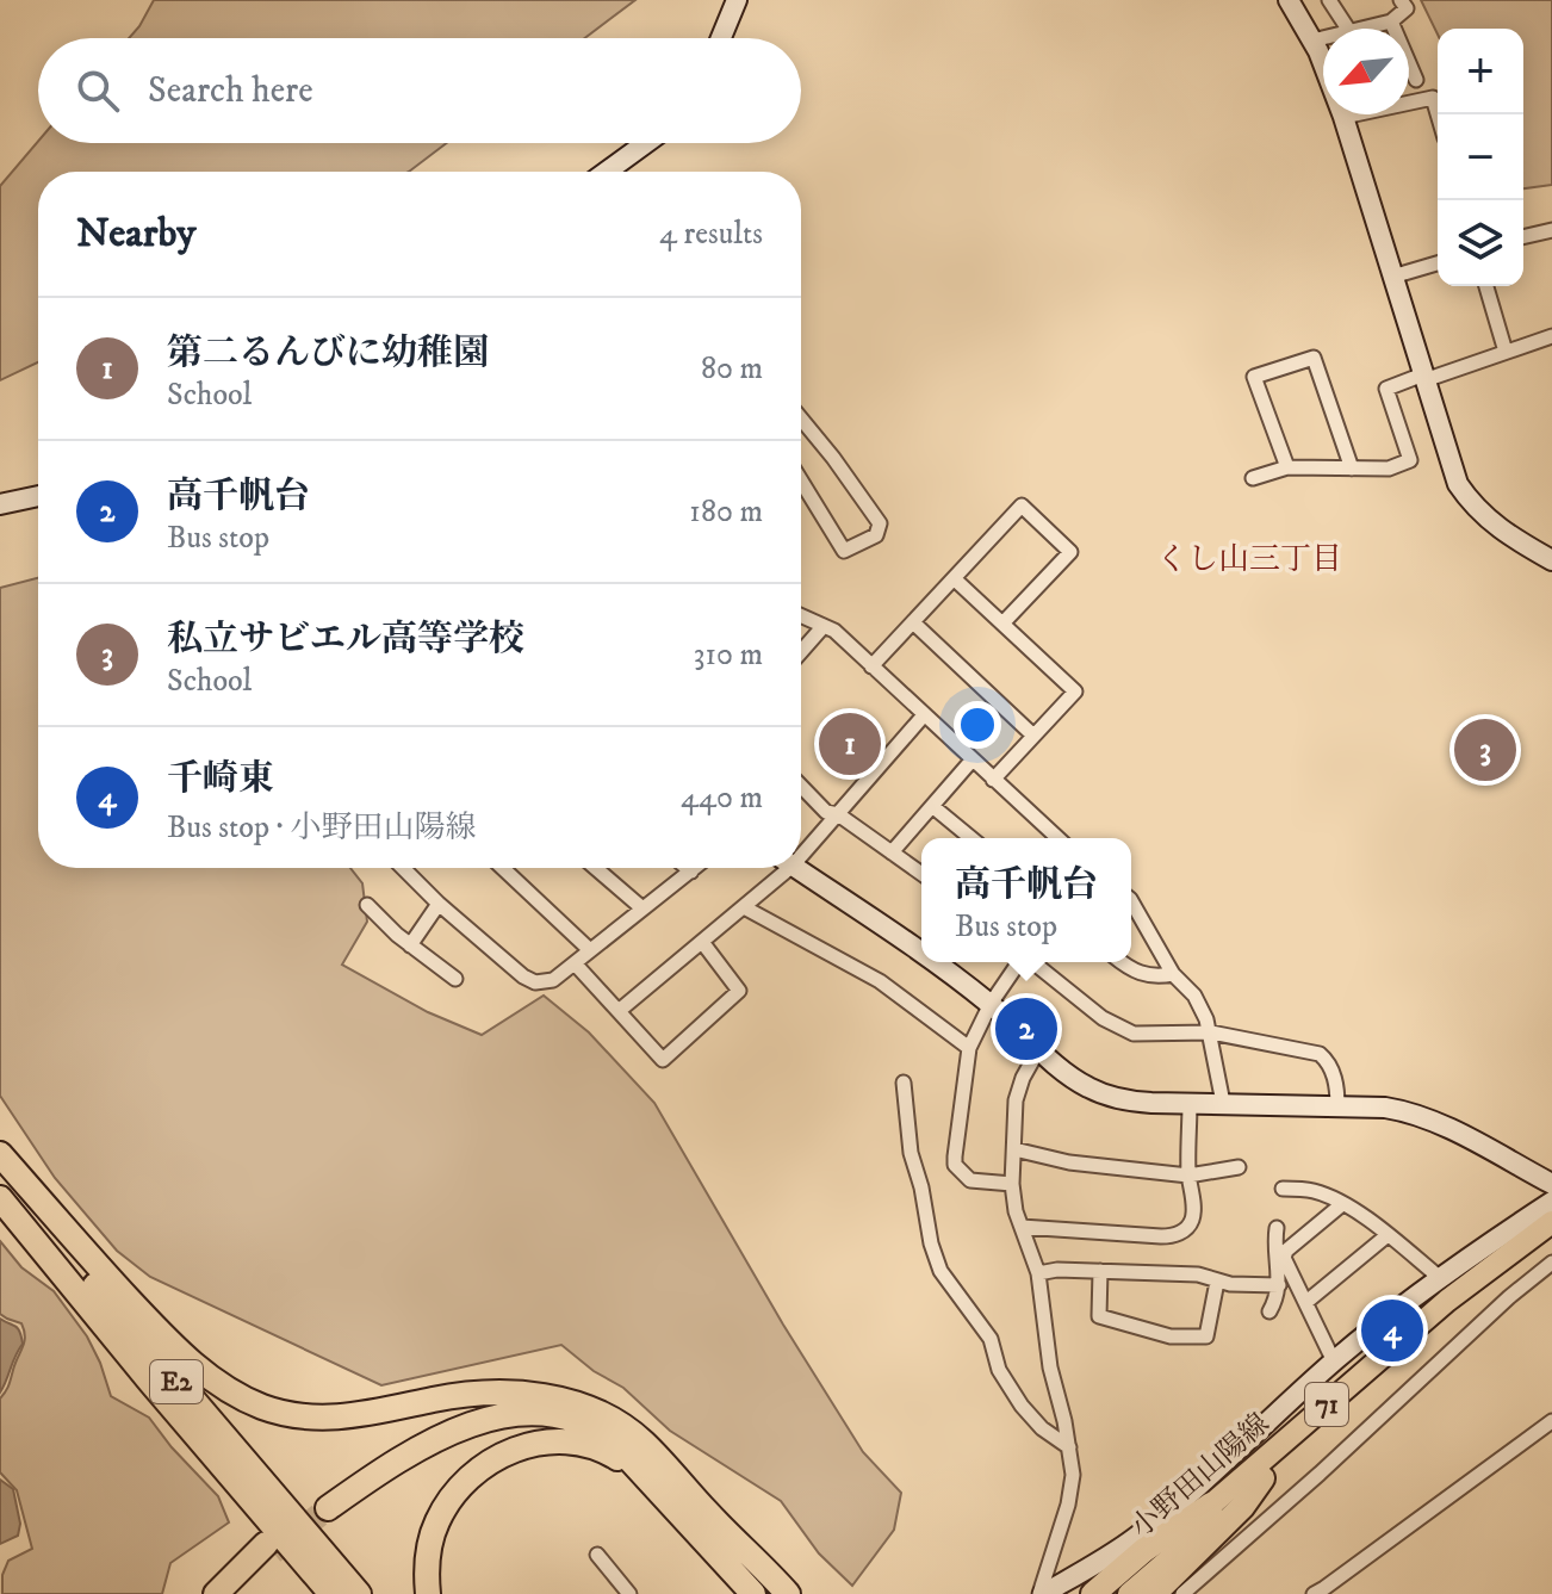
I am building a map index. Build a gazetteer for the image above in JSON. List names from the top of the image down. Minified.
{"streets":{"highway":["E2"],"main road":["71","小野田山陽線"]},"districts":["くし山三丁目"],"north":"bottom left","page":{"map_buttons":["+","−"],"search":"Search here","heading":["Nearby","4 results"],"list":[{"mark":"1","name":"第二るんびに幼稚園","note":"School","value":"80 m"},{"mark":"2","name":"高千帆台","note":"Bus stop","value":"180 m"},{"mark":"3","name":"私立サビエル高等学校","note":"School","value":"310 m"},{"mark":"4","name":"千崎東","note":"Bus stop · 小野田山陽線","value":"440 m"}],"pins":["1","3","2","4"],"popup":["高千帆台","Bus stop"]}}
